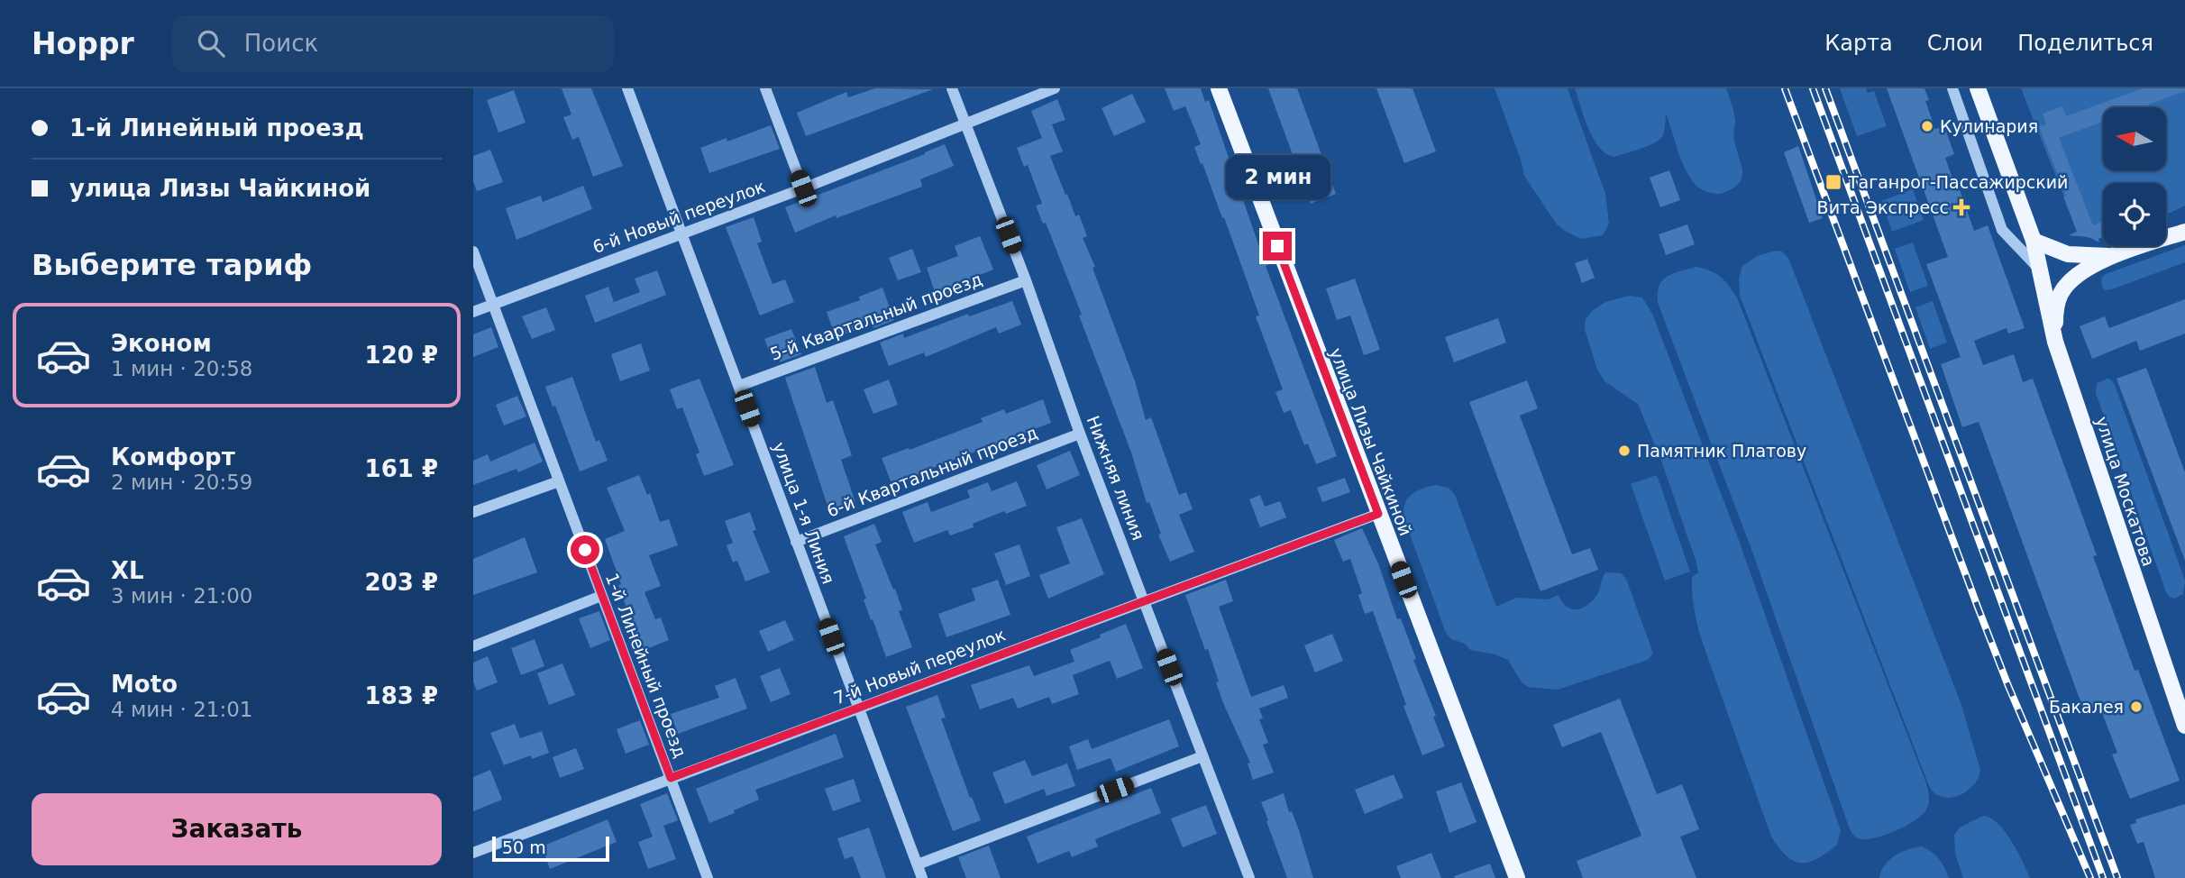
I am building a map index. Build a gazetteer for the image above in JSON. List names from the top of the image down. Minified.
{"streets":{"main road":["улица Лизы Чайкиной","улица Москатова"],"street":["6-й Новый переулок","5-й Квартальный проезд","6-й Квартальный проезд","Нижняя линия","улица 1-я Линия","1-й Линейный проезд","7-й Новый переулок"]},"crossings":[["6-й Новый переулок","Нижняя линия"],["6-й Новый переулок","улица 1-я Линия"],["6-й Новый переулок","1-й Линейный проезд"],["5-й Квартальный проезд","Нижняя линия"],["5-й Квартальный проезд","улица 1-я Линия"],["улица Лизы Чайкиной","7-й Новый переулок"],["6-й Квартальный проезд","Нижняя линия"],["6-й Квартальный проезд","улица 1-я Линия"],["Нижняя линия","7-й Новый переулок"],["улица 1-я Линия","7-й Новый переулок"],["1-й Линейный проезд","7-й Новый переулок"]],"places":{"other":["Кулинария","Памятник Платову","Бакалея"],"transit":["Таганрог-Пассажирский"],"health":["Вита Экспресс"]},"scale_bar":"50 m","north":"left","page":{"header":"Hoppr","search":"Поиск","nav":["Карта","Слои","Поделиться"],"banner":["1-й Линейный проезд","улица Лизы Чайкиной"],"bubble":"2 мин","heading":"Выберите тариф","list":[{"name":"Эконом","note":"1 мин · 20:58","value":"120 ₽"},{"name":"Комфорт","note":"2 мин · 20:59","value":"161 ₽"},{"name":"XL","note":"3 мин · 21:00","value":"203 ₽"},{"name":"Moto","note":"4 мин · 21:01","value":"183 ₽"}],"buttons":"Заказать","scale":"50 m"}}
